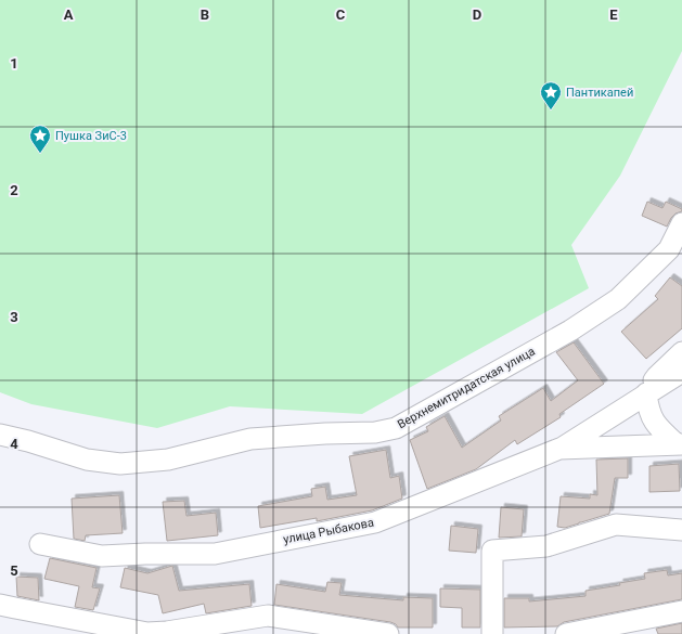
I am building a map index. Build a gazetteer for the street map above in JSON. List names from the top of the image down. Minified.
{"streets":{"street":["Верхнемитридатская улица","улица Рыбакова"]},"places":{"place":["Пантикапей","Пушка ЗиС-3"]},"grid":{"columns":["A","B","C","D","E"],"rows":["1","2","3","4","5"]}}
